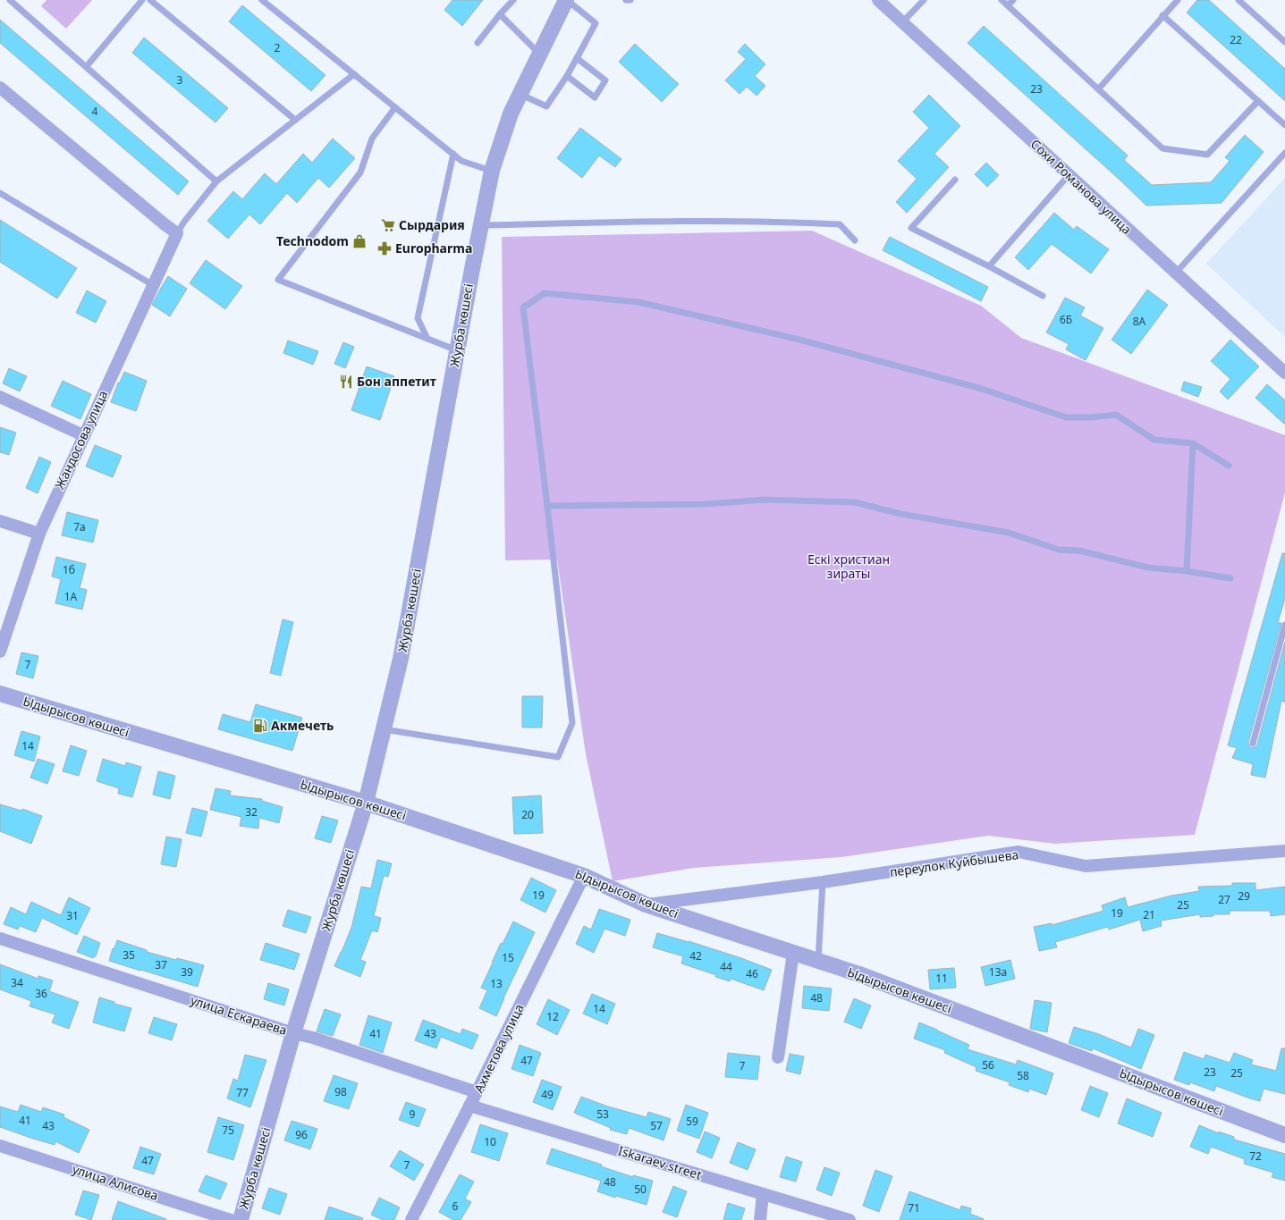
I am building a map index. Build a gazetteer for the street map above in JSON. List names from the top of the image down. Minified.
{"streets":{"street":["Сохи Романова улица","Журба көшесі","Жандосова улица","Ыдырысов көшесі","переулок Куйбышева","улица Ескараева","Ахметова улица","Iskaraev street","улица Алисова"]},"crossings":[["Журба көшесі","Ыдырысов көшесі"],["Журба көшесі","улица Ескараева"],["Журба көшесі","улица Алисова"],["Ыдырысов көшесі","переулок Куйбышева"],["Ыдырысов көшесі","Ахметова улица"],["улица Ескараева","Ахметова улица"],["Ахметова улица","Iskaraev street"]],"parks":["Ескі христиан зираты"],"places":{"supermarket":["Сырдария"],"shop":["Technodom"],"pharmacy":["Europharma"],"restaurant":["Бон аппетит"],"fuel station":["Акмечеть"]},"house_numbers":["22","2","3","23","4","6Б","8А","7а","1б","1А","7","14","32","20","19","29","27","25","19","21","31","35","42","15","37","44","39","13а","46","11","34","13","36","48","14","12","41","43","47","56","7","23","25","58","98","77","49","9","53","41","59","43","57","75","96","10","72","47","7","48","50","6","71"]}
